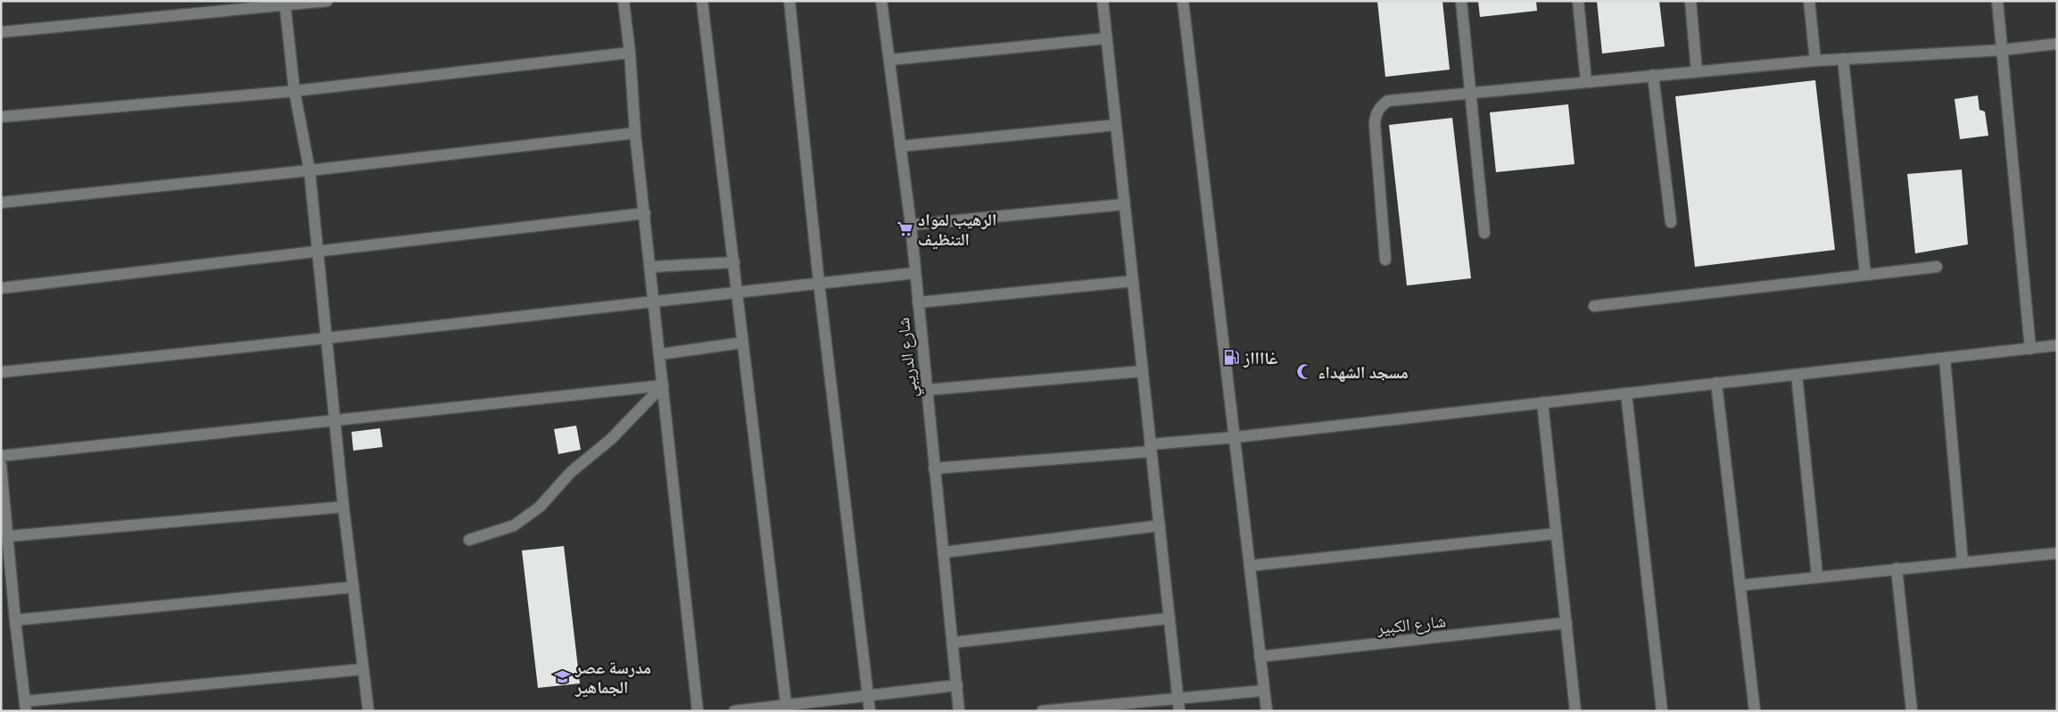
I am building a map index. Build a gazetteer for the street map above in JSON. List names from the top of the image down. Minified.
{"streets":{"street":["شارع الدريبي","شارع الكبير"]},"places":{"supermarket":["الرهيب لمواد التنظيف"],"fuel station":["غااااز"],"mosque":["مسجد الشهداء"],"school or university":["مدرسة عصر الجماهير"]}}
